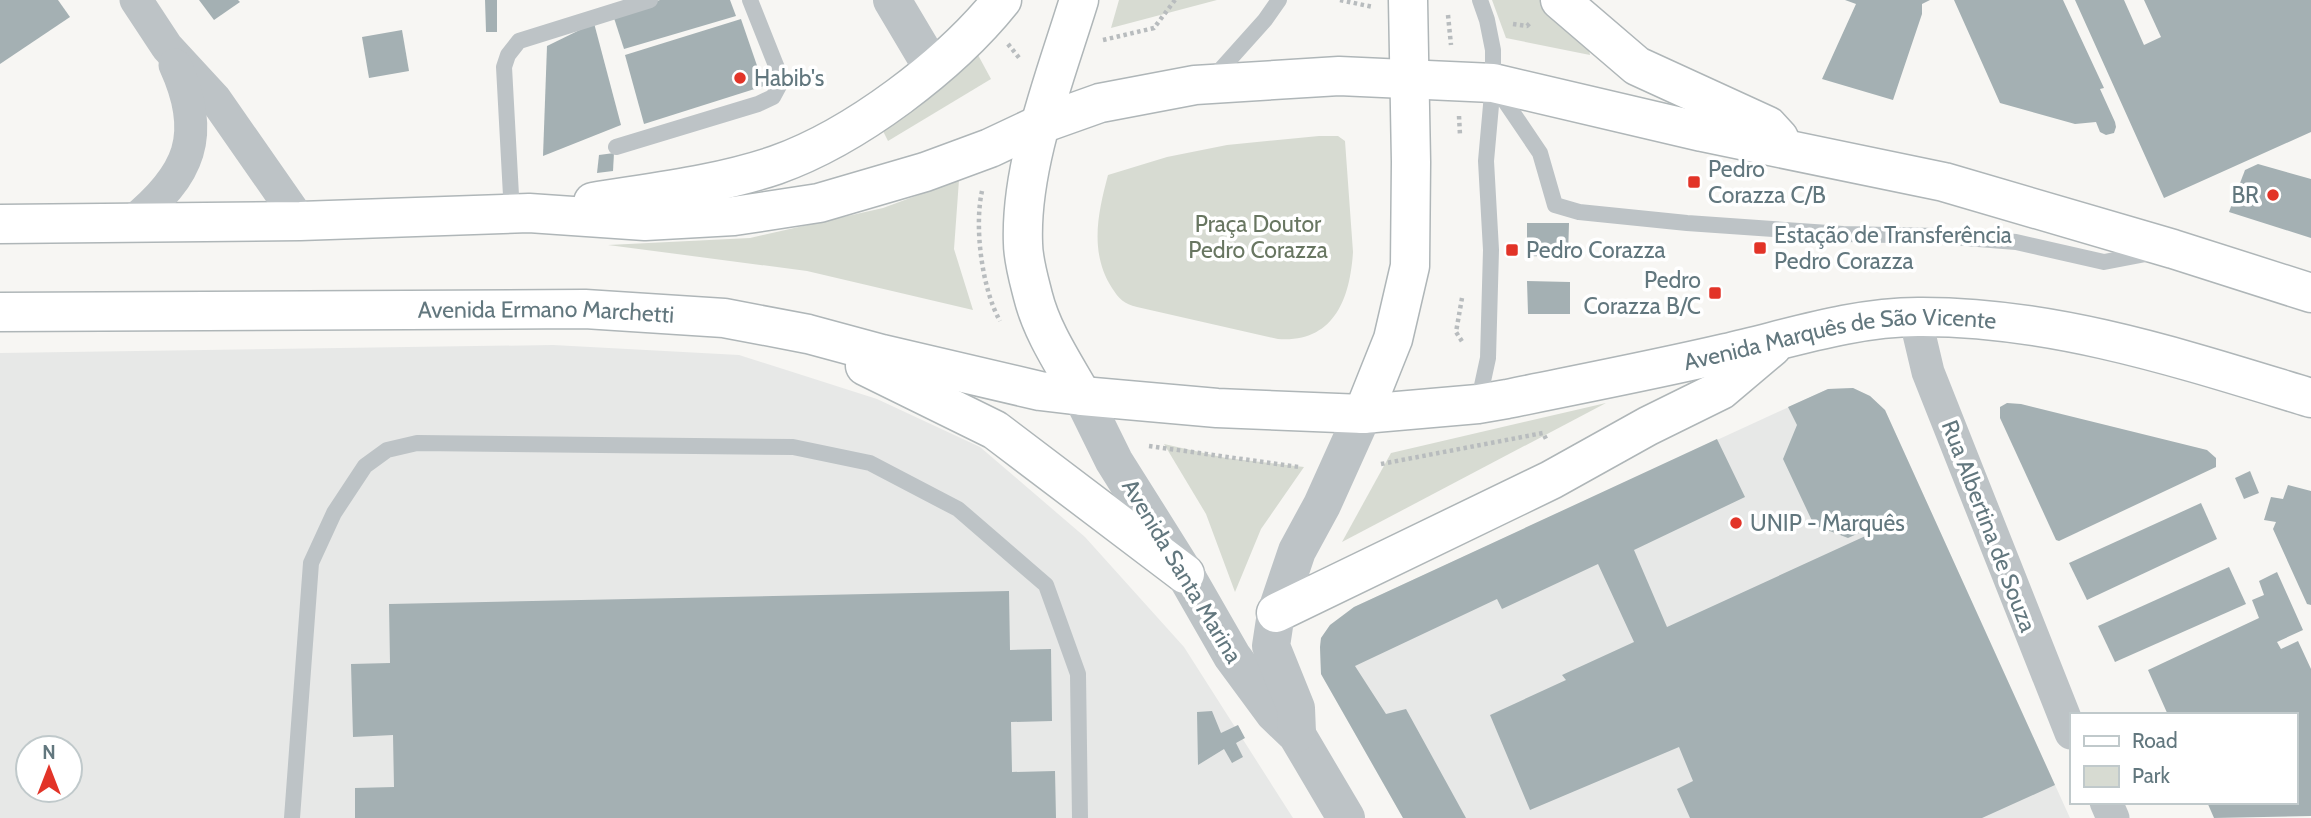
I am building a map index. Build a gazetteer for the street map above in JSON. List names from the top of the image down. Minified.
{"streets":{"main road":["Avenida Ermano Marchetti","Avenida Marquês de São Vicente"],"street":["Rua Albertina de Souza","Avenida Santa Marina"]},"crossings":[["Avenida Ermano Marchetti","Avenida Santa Marina"],["Avenida Marquês de São Vicente","Rua Albertina de Souza"],["Avenida Marquês de São Vicente","Avenida Santa Marina"]],"parks":["Praça Doutor Pedro Corazza"],"places":{"other":["Habib's","BR","UNIP - Marquês"],"transit":["Pedro Corazza C/B","Estação de Transferência Pedro Corazza","Pedro Corazza","Pedro Corazza B/C"]},"legend":["Road","Park"],"north":"top"}
